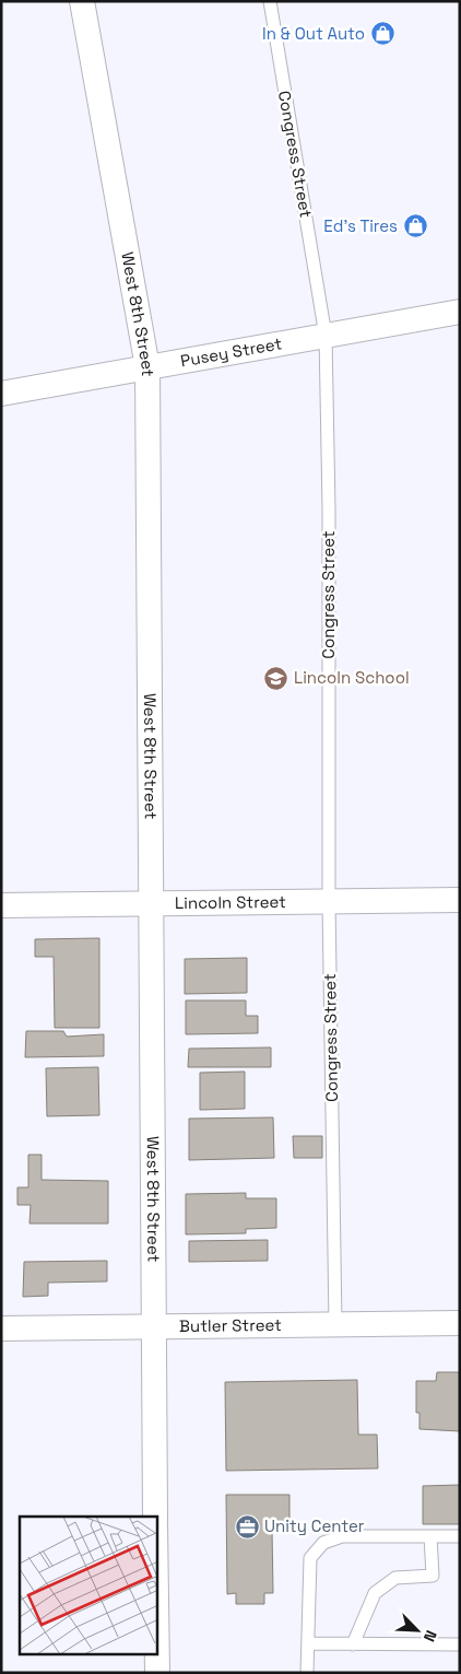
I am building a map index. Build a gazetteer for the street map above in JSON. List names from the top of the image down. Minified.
{"streets":{"street":["West 8th Street","Pusey Street","Lincoln Street","Butler Street"],"lane":["Congress Street"]},"crossings":[["Congress Street","Pusey Street"],["Congress Street","Lincoln Street"],["Congress Street","Butler Street"],["West 8th Street","Pusey Street"],["West 8th Street","Lincoln Street"],["West 8th Street","Butler Street"]],"places":{"shop":["In & Out Auto","Ed's Tires"],"school or university":["Lincoln School"],"office":["Unity Center"]},"north":"bottom right"}
